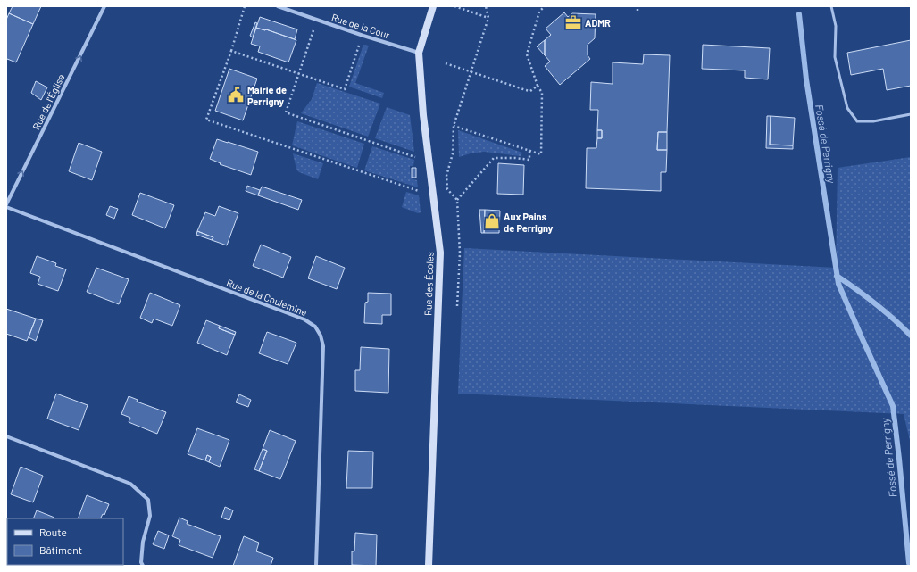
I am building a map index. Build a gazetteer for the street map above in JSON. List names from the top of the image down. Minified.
{"streets":{"main road":["Rue des Écoles"],"street":["Rue de la Cour","Rue de l'Église","Rue de la Coulemine"]},"crossings":[["Rue de la Cour","Rue des Écoles"]],"one_way":["Rue de l'Église"],"water":["Fossé de Perrigny"],"places":{"office":["ADMR"],"public building":["Mairie de Perrigny"],"shop":["Aux Pains de Perrigny"]},"legend":["Route","Bâtiment"]}
